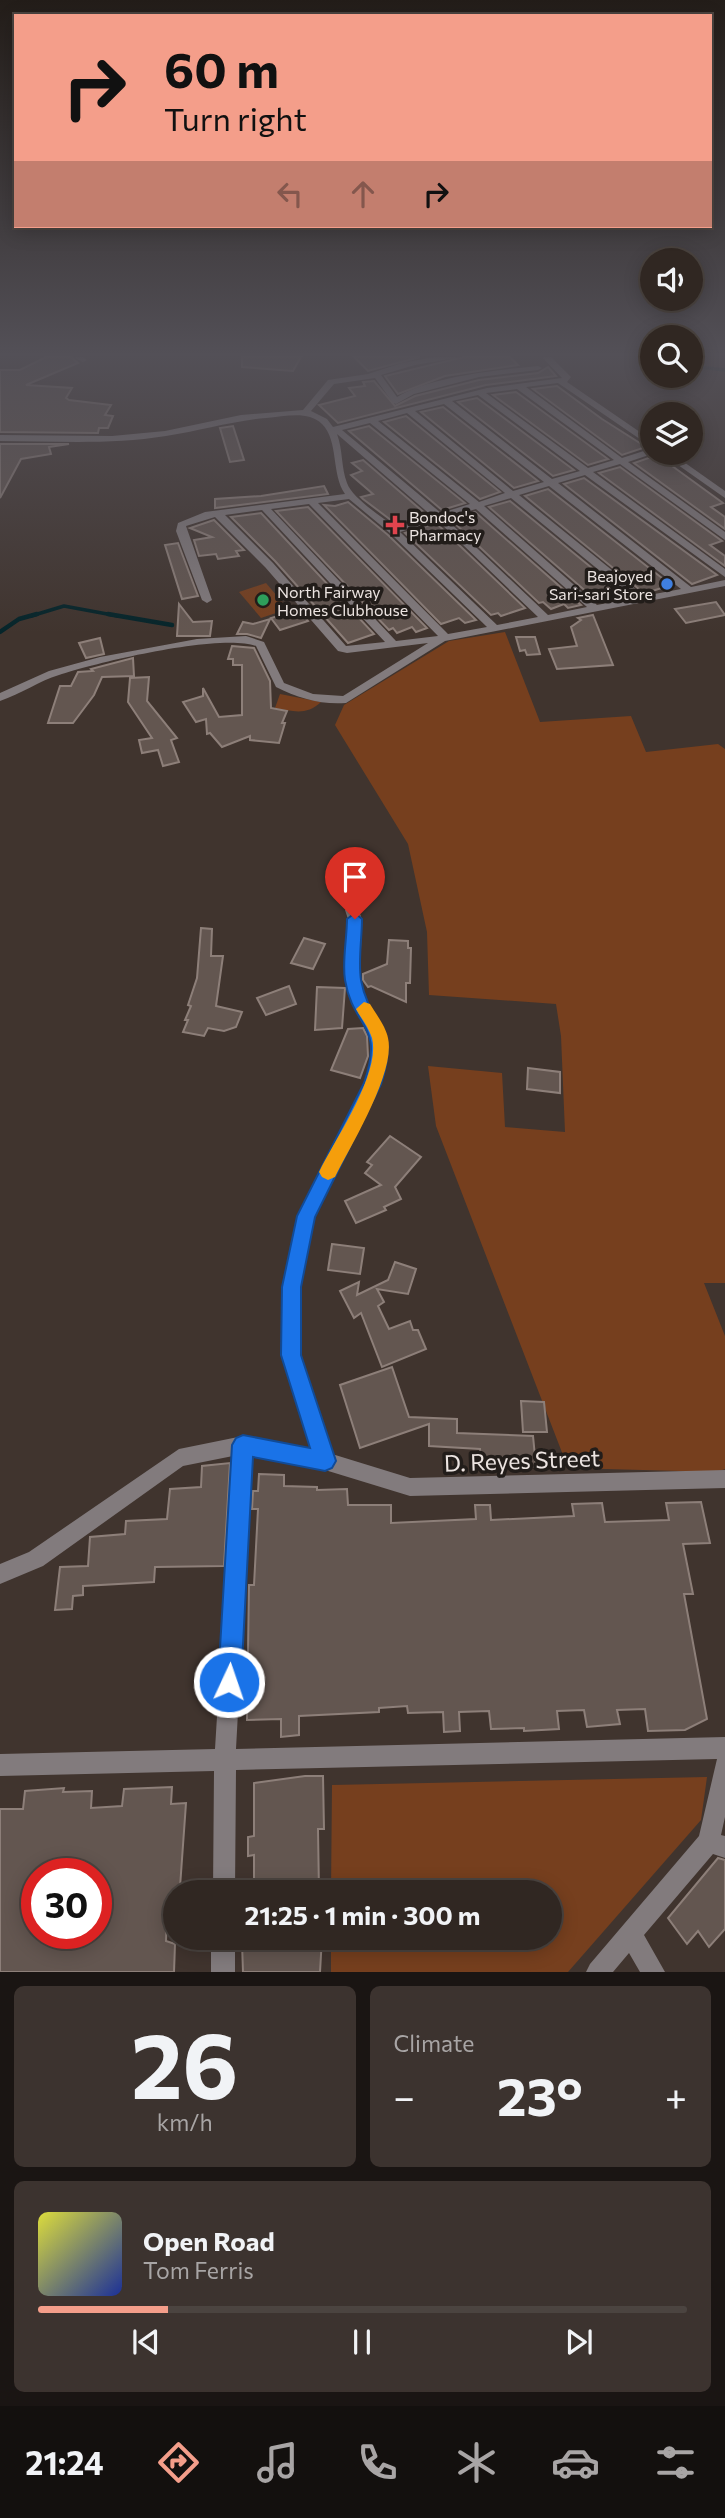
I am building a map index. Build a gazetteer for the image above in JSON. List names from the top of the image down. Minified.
{"streets":{"street":["D. Reyes Street"]},"places":{"health":["Bondoc's Pharmacy"],"other":["Beajoyed Sari-sari Store","North Fairway Homes Clubhouse"]},"page":{"turn":["60 m","Turn right"],"limit":"30","trip":"21:25 · 1 min · 300 m","tile":[["26","km/h"],"Climate"],"heat":["−","23°","+"],"song":["Open Road","Tom Ferris"],"tabs":"21:24"}}
